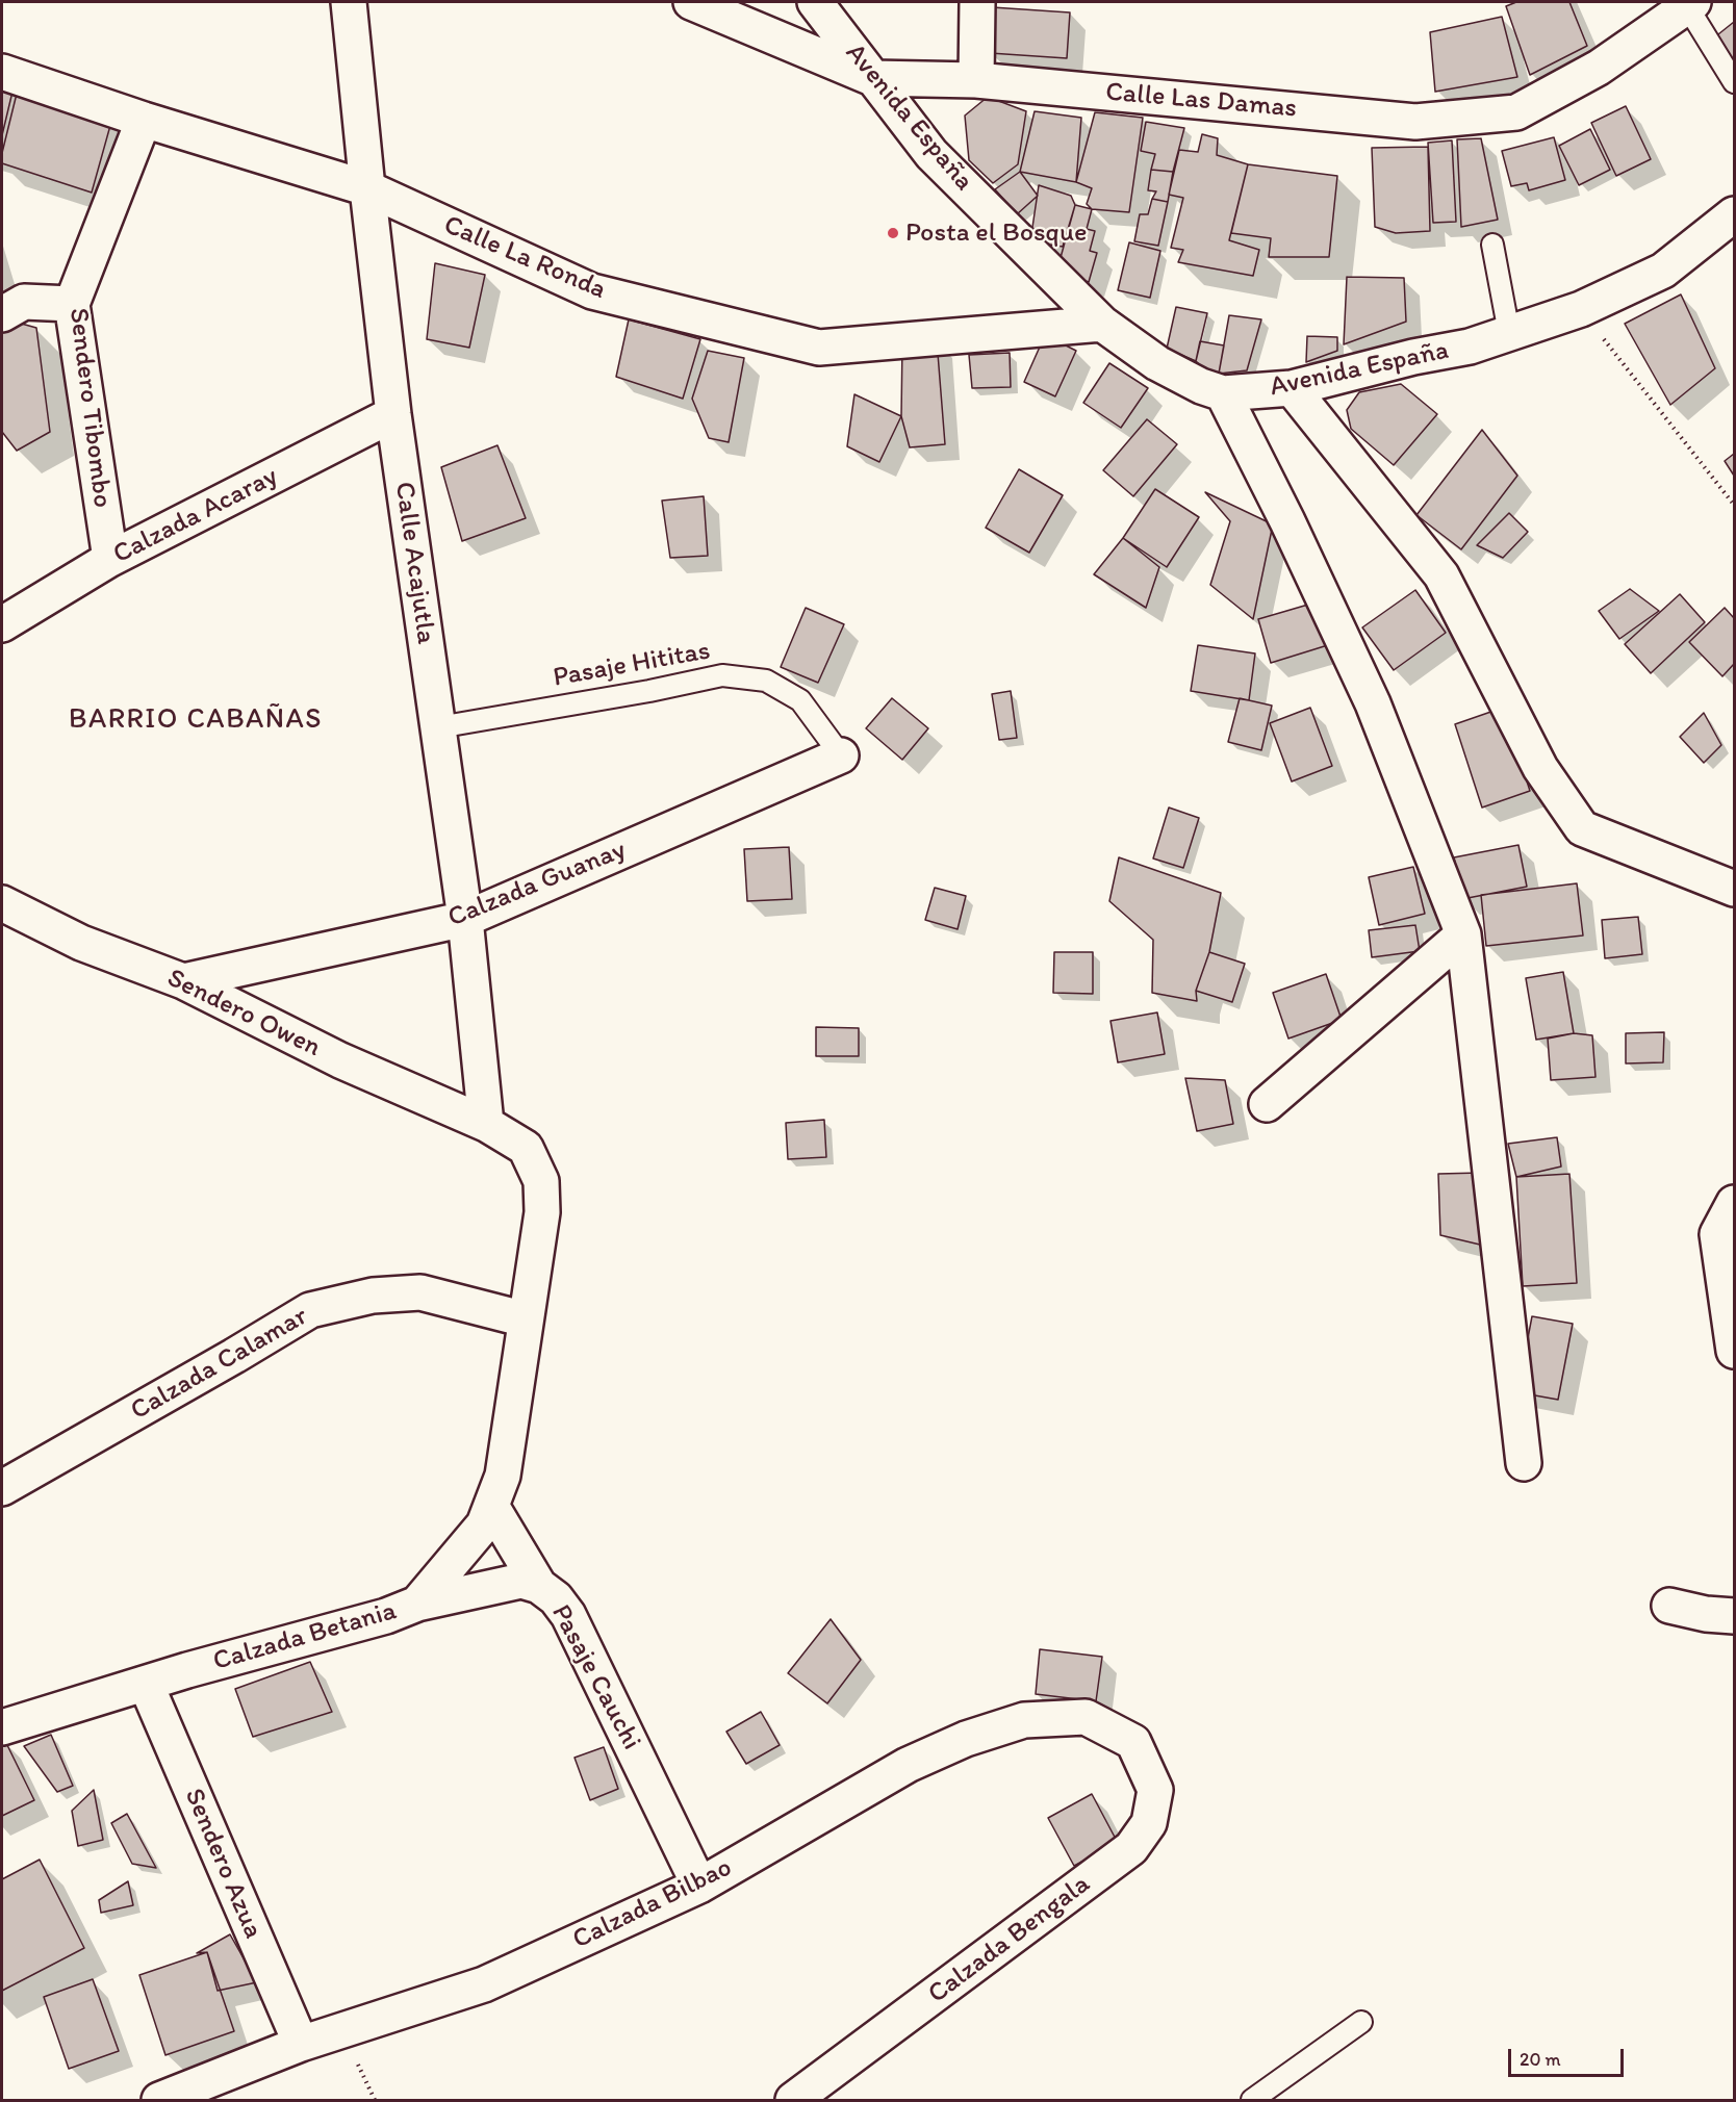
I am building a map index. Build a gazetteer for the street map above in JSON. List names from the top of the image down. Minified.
{"streets":{"street":["Calle Las Damas","Avenida España","Calle La Ronda","Sendero Tibombo","Calzada Acaray","Calle Acajutla","Calzada Guanay","Sendero Owen","Calzada Calamar","Calzada Betania","Pasaje Cauchi","Sendero Azua","Calzada Bilbao","Calzada Bengala"],"lane":["Pasaje Hititas"]},"crossings":[["Calle Las Damas","Avenida España"],["Avenida España","Calle La Ronda"],["Calle La Ronda","Sendero Tibombo"],["Calle La Ronda","Calle Acajutla"],["Sendero Tibombo","Calzada Acaray"],["Calzada Acaray","Calle Acajutla"],["Calle Acajutla","Pasaje Hititas"],["Calle Acajutla","Calzada Guanay"],["Calle Acajutla","Sendero Owen"],["Calle Acajutla","Calzada Betania"],["Pasaje Hititas","Calzada Guanay"],["Calzada Guanay","Sendero Owen"],["Sendero Owen","Calzada Betania"],["Calzada Calamar","Calzada Betania"],["Calzada Betania","Pasaje Cauchi"],["Calzada Betania","Sendero Azua"],["Pasaje Cauchi","Calzada Bilbao"],["Sendero Azua","Calzada Bilbao"],["Calzada Bilbao","Calzada Bengala"]],"districts":["BARRIO CABAÑAS"],"places":["Posta el Bosque"],"scale_bar":"20 m"}
